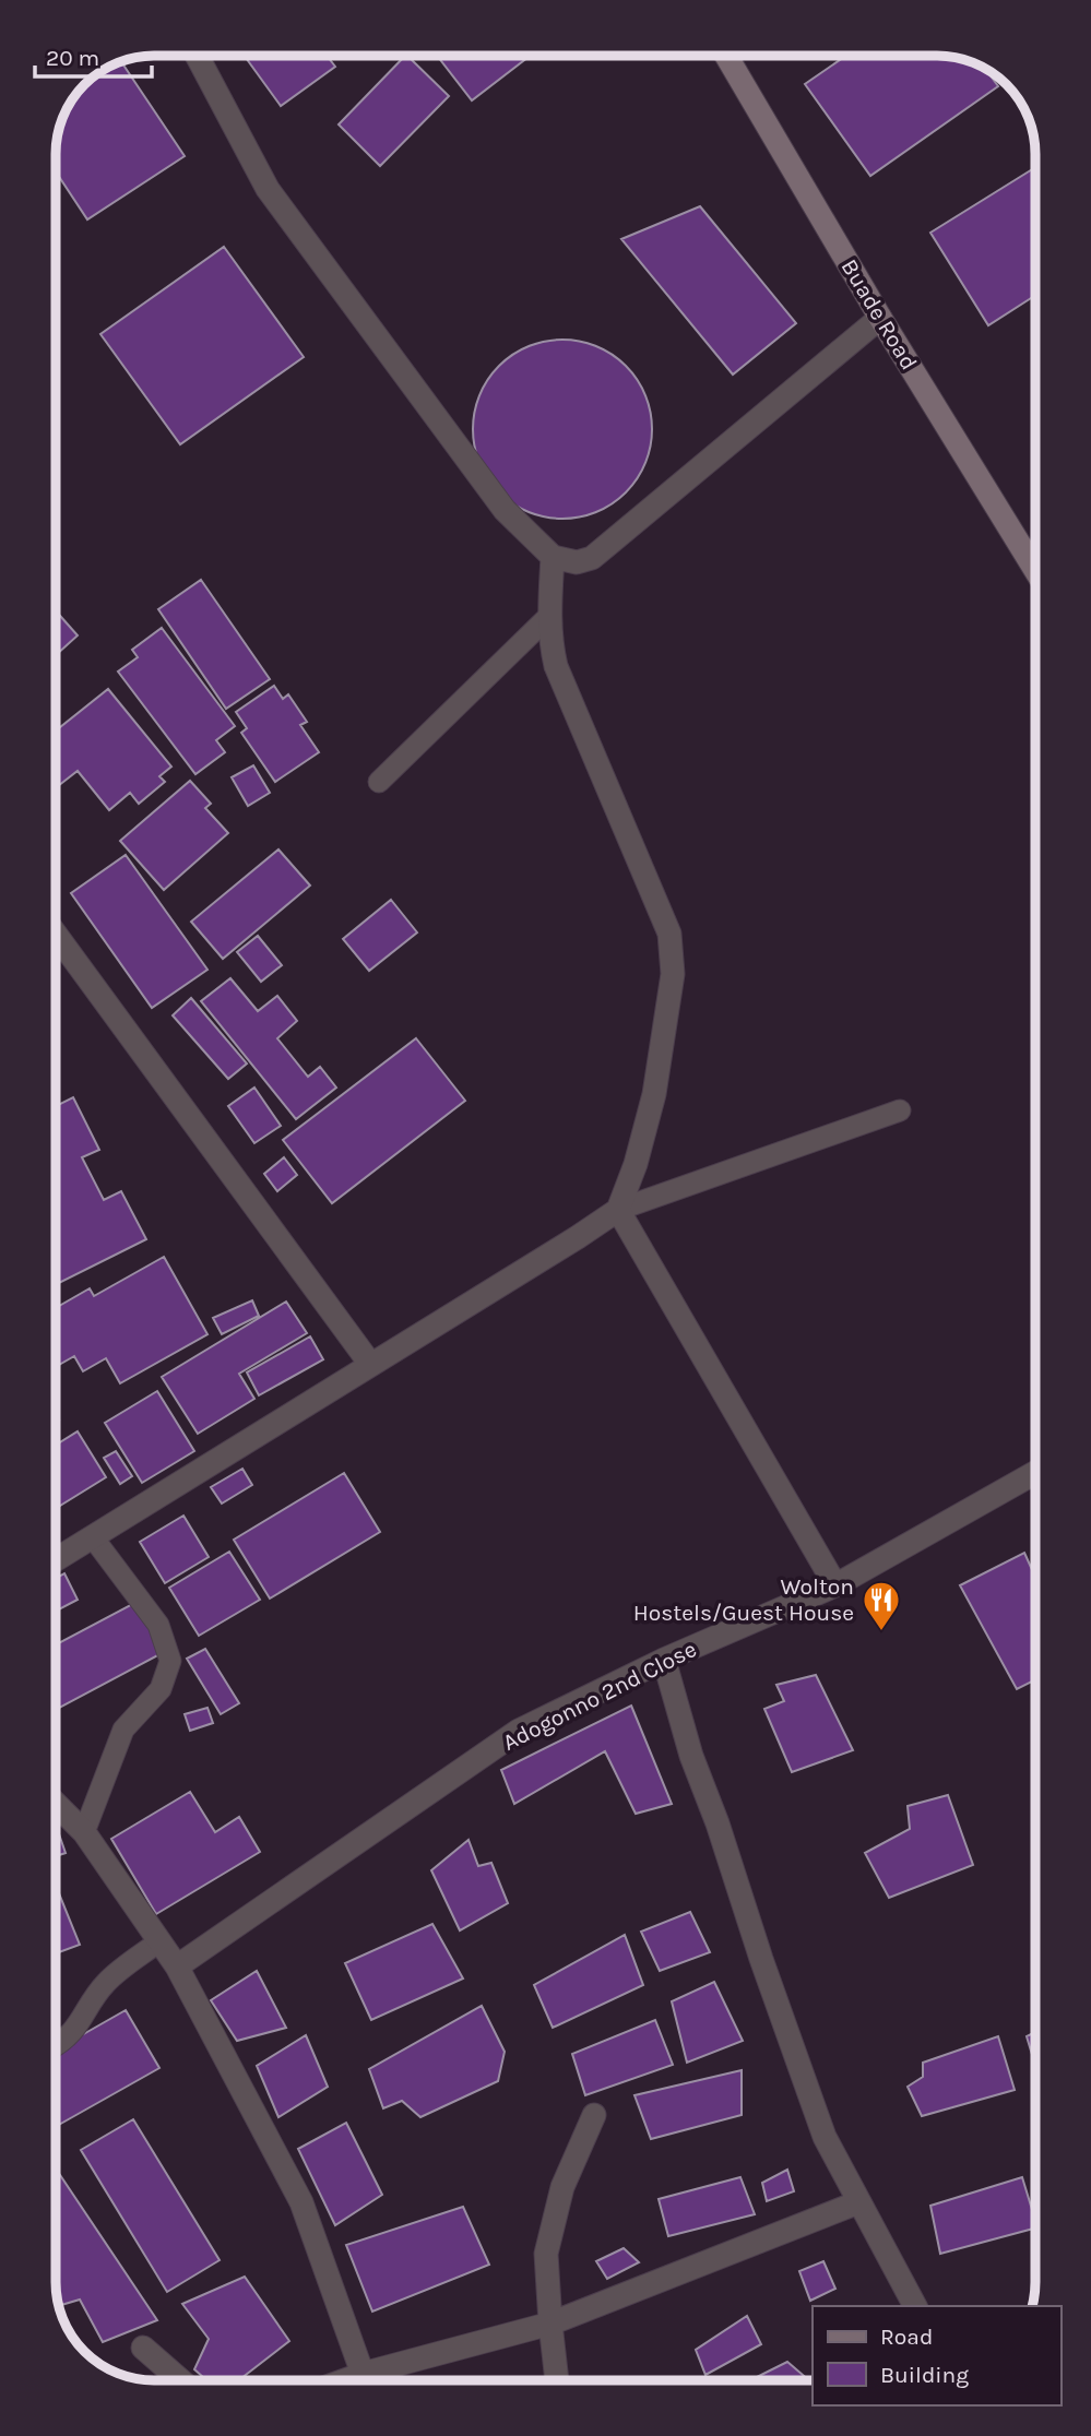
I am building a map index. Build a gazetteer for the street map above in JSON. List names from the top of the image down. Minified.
{"streets":{"street":["Buade Road","Adogonno 2nd Close"]},"places":{"restaurant":["Wolton Hostels/Guest House"]},"legend":["Road","Building"],"scale_bar":"20 m"}
